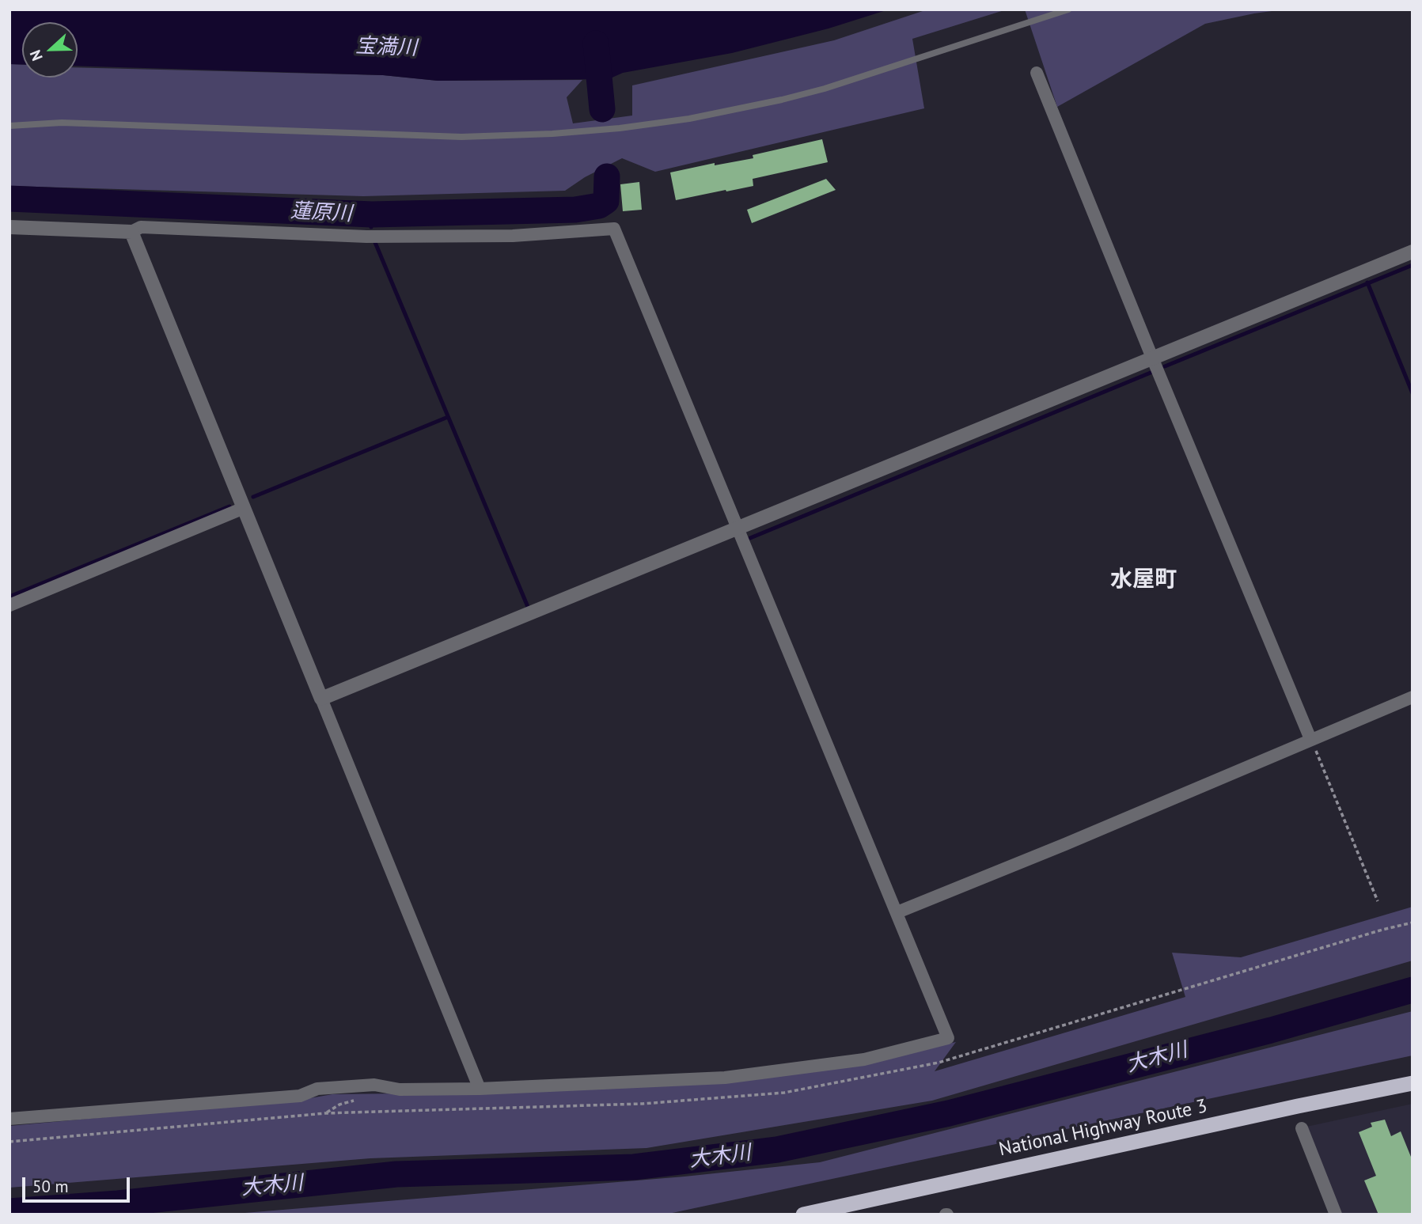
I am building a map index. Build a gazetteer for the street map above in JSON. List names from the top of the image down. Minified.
{"streets":{"highway":["National Highway Route 3"]},"districts":["水屋町"],"water":["宝満川","蓮原川","大木川"],"scale_bar":"50 m","north":"left"}
